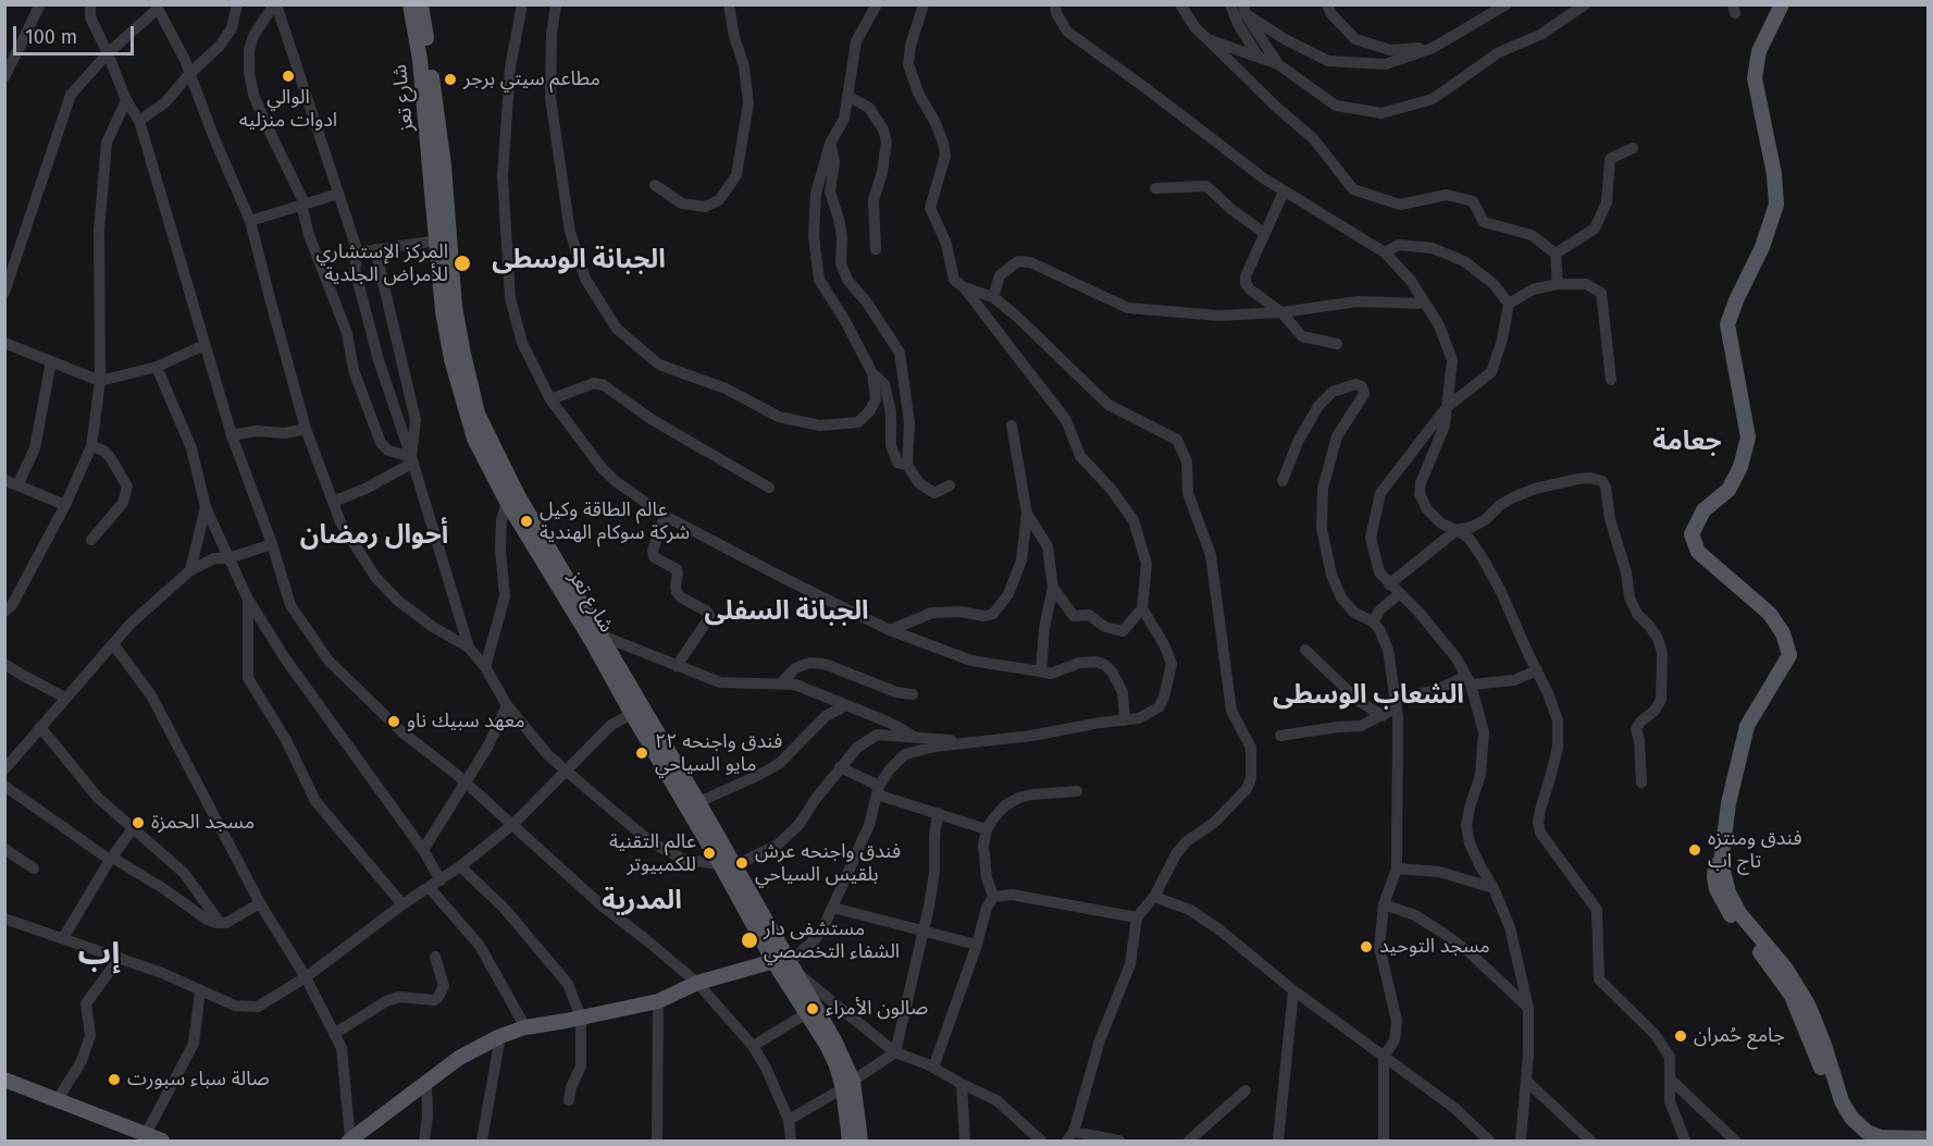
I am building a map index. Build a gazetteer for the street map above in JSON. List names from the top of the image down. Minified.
{"streets":{"main road":["شارع تعز"]},"districts":["الجبانة الوسطى","جعامة","أحوال رمضان","الجبانة السفلى","الشعاب الوسطى","المدرية","إب"],"places":["الوالي ادوات منزليه","مطاعم سيتي برجر","المركز الإستشاري للأمراض الجلدية","عالم الطاقة وكيل شركة سوكام الهندية","معهد سبيك ناو","فندق واجنحه ٢٢ مايو السياحي","مسجد الحمزة","فندق ومنتزه تاج اب","عالم التقنية للكمبيوتر","فندق واجنحه عرش بلقيس السياحي","مستشفى دار الشفاء التخصصي","مسجد التوحيد","صالون الأمراء","جامع حُمران","صالة سباء سبورت"],"scale_bar":"100 m"}
